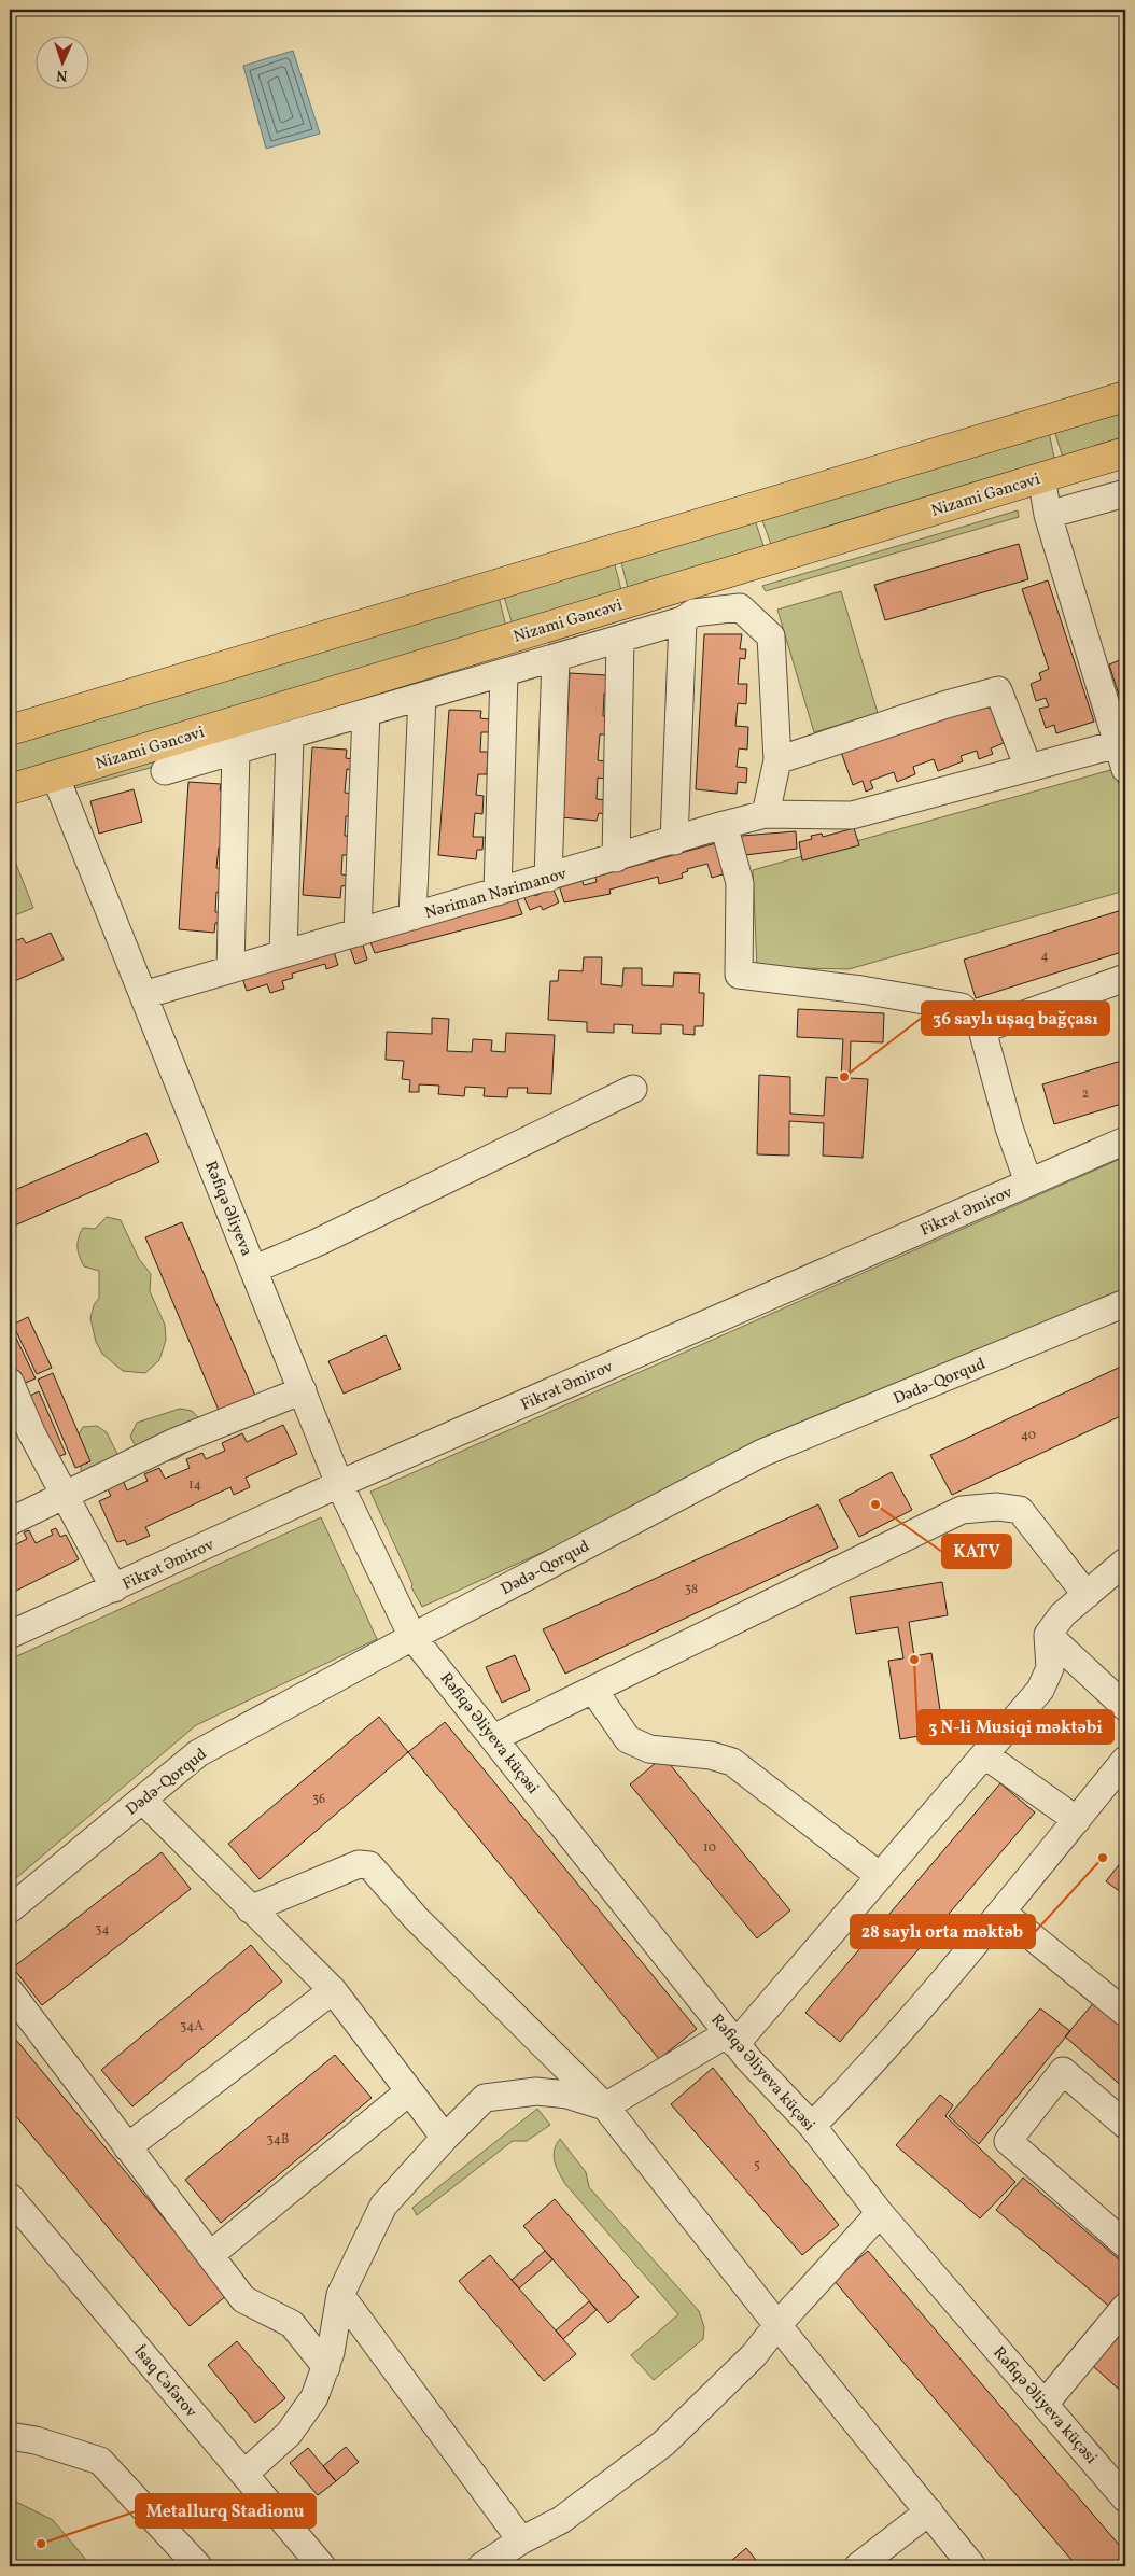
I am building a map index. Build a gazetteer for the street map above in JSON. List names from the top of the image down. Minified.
{"streets":{"main road":["Nizami Gəncəvi"],"street":["Nəriman Nərimanov","Rəfiqə Əliyeva","Fikrət Əmirov","Dədə-Qorqud","Rəfiqə Əliyeva küçəsi","İsaq Cəfərov"]},"crossings":[["Nizami Gəncəvi","Rəfiqə Əliyeva"],["Nəriman Nərimanov","Rəfiqə Əliyeva"],["Rəfiqə Əliyeva","Fikrət Əmirov"],["Rəfiqə Əliyeva","Dədə-Qorqud"],["Rəfiqə Əliyeva","Rəfiqə Əliyeva küçəsi"],["Dədə-Qorqud","Rəfiqə Əliyeva küçəsi"]],"places":["36 saylı uşaq bağçası","KATV","3 N-li Musiqi məktəbi","28 saylı orta məktəb","Metallurq Stadionu"],"house_numbers":["4","2","40","14","38","36","10","34","34A","34B","5"],"north":"bottom"}
